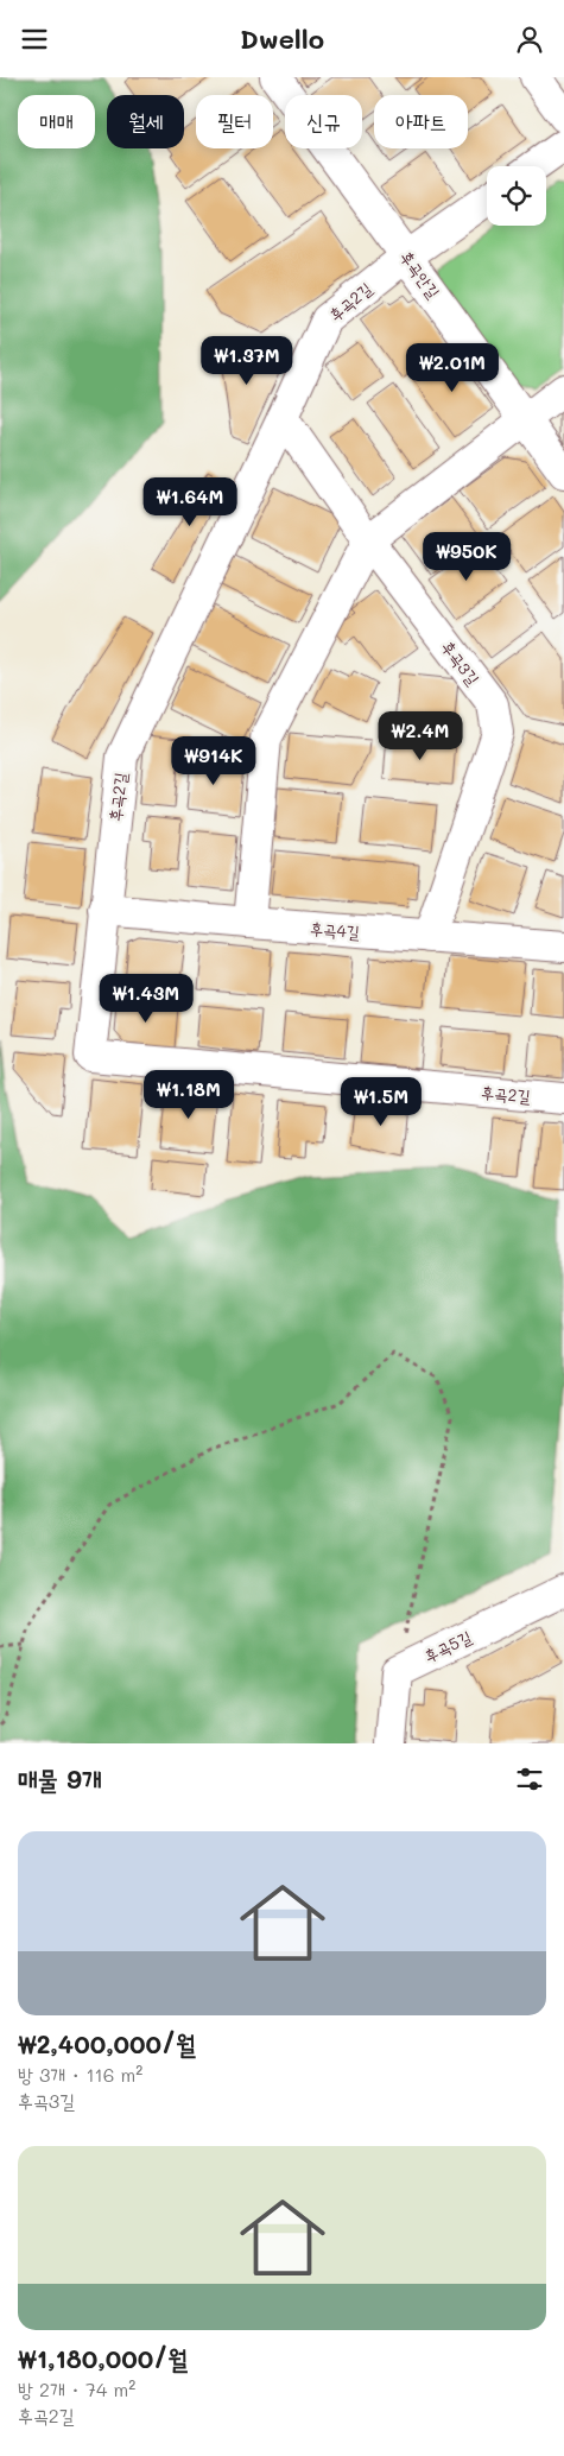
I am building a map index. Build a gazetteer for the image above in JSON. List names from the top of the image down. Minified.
{"streets":{"street":["후곡안길","후곡2길","후곡3길","후곡4길","후곡5길"]},"crossings":[["후곡안길","후곡2길"],["후곡2길","후곡3길"],["후곡2길","후곡4길"],["후곡3길","후곡4길"]],"page":{"header":"Dwello","chip":["매매","월세","필터","신규","아파트"],"price":["₩1.37M","₩2.01M","₩1.64M","₩950K","₩2.4M","₩914K","₩1.43M","₩1.18M","₩1.5M"],"heading":"매물 9개","list":[{"name":"₩2,400,000/월","note":"방 3개 · 116 m² · 후곡3길"},{"name":"₩1,180,000/월","note":"방 2개 · 74 m² · 후곡2길"}]}}
